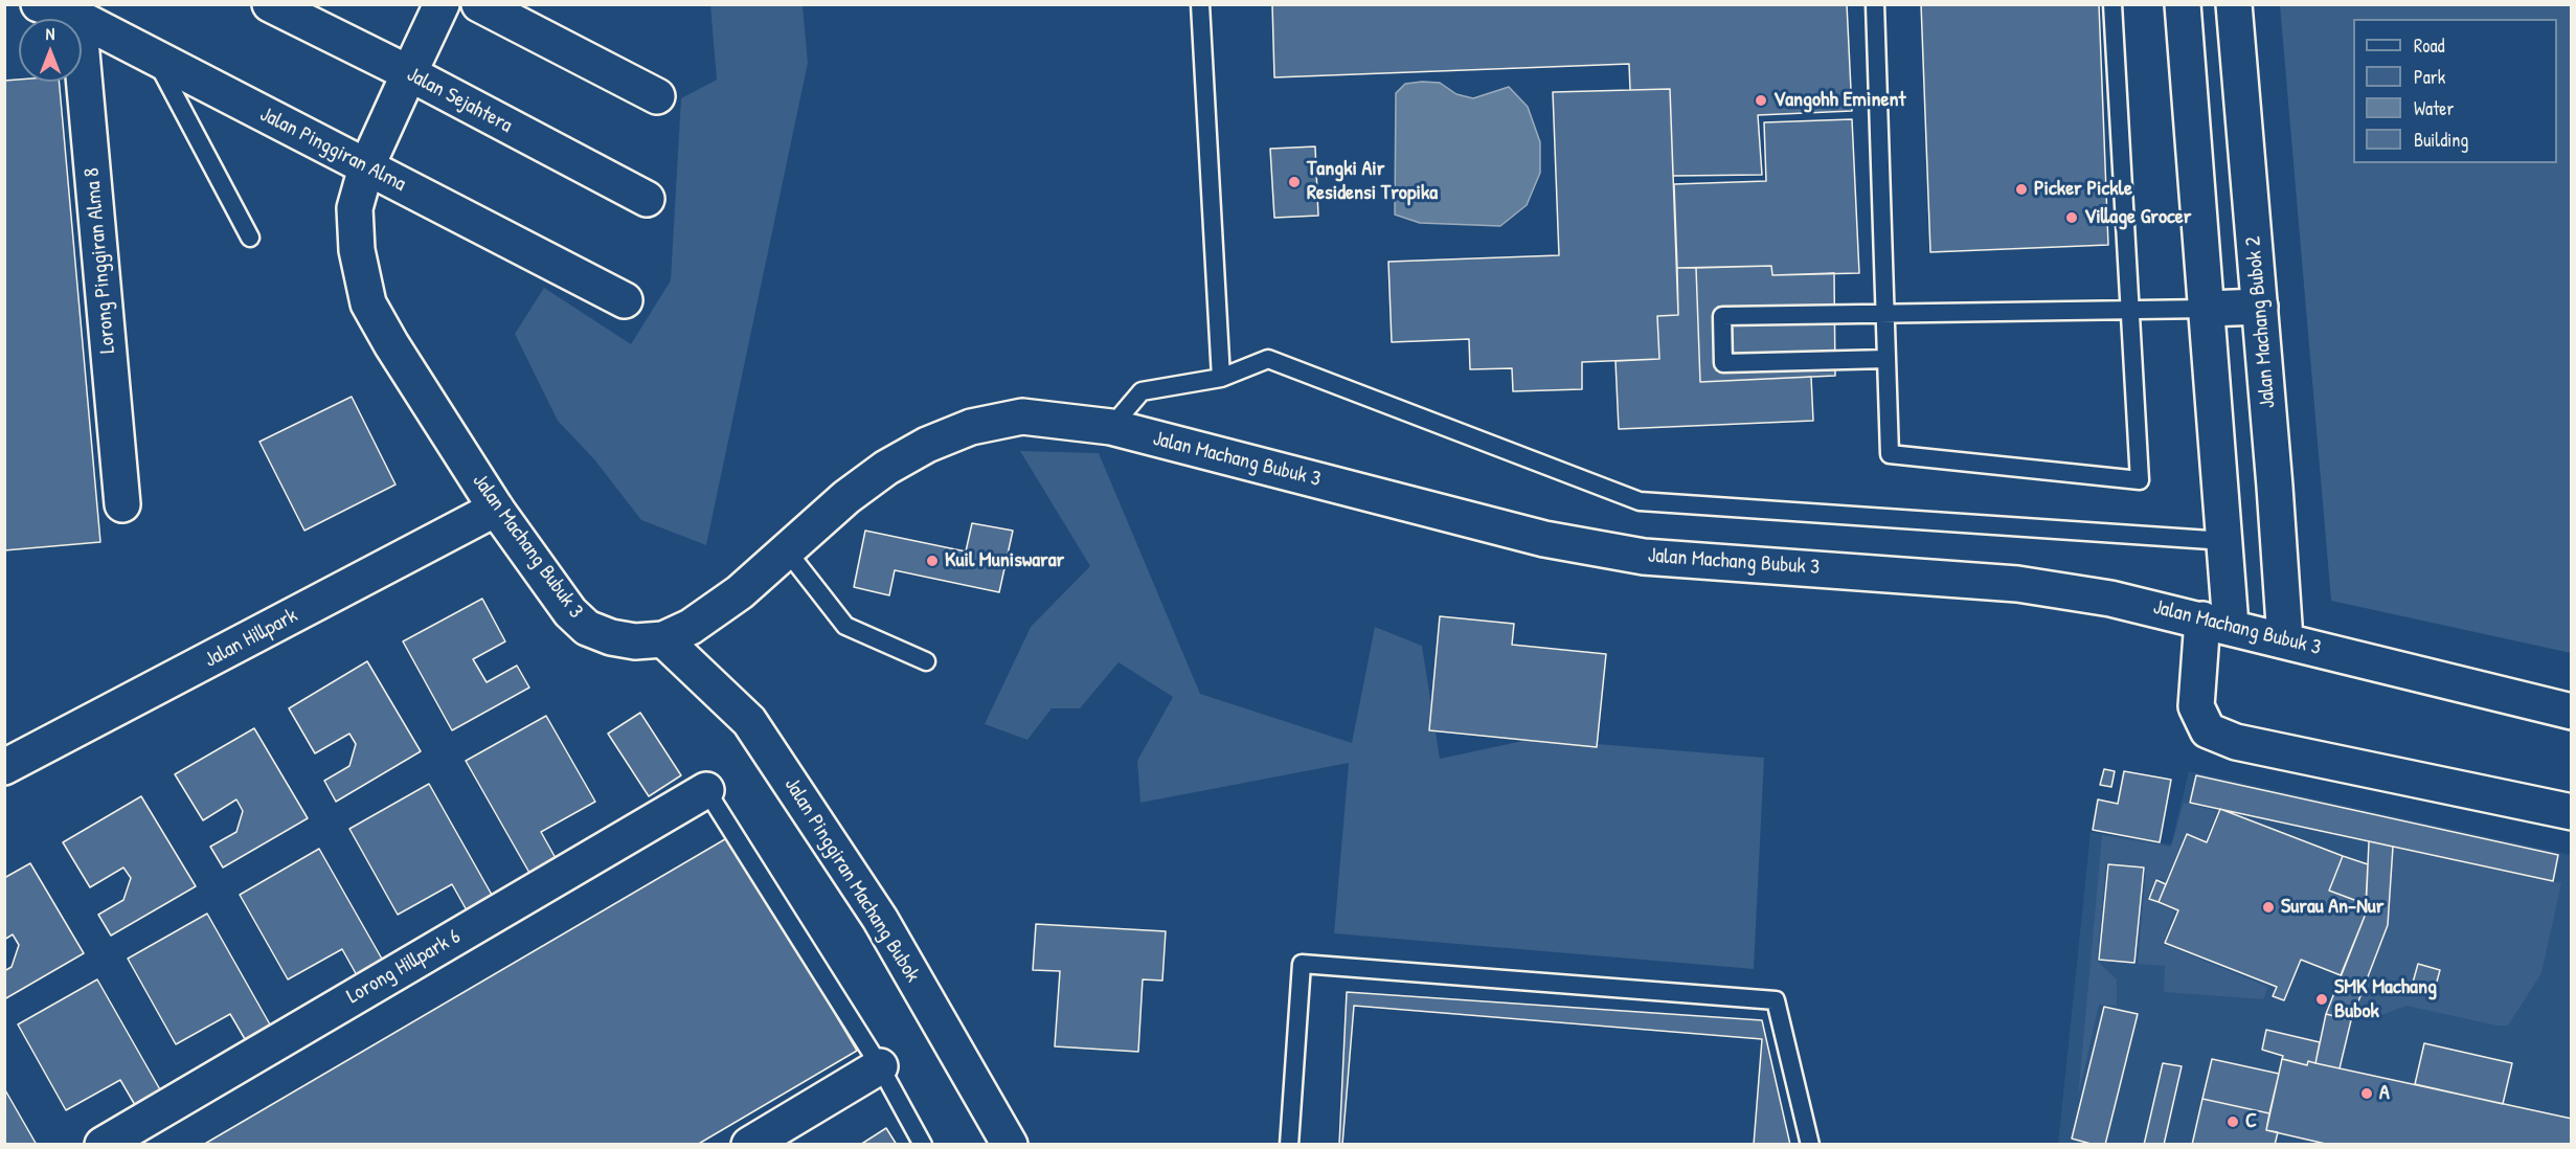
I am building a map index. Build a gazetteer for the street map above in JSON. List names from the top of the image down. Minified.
{"streets":{"street":["Jalan Sejahtera","Jalan Pinggiran Alma","Lorong Pinggiran Alma 8","Jalan Machang Bubok 2","Jalan Machang Bubuk 3","Jalan Hillpark","Jalan Pinggiran Machang Bubok","Lorong Hillpark 6"]},"crossings":[["Jalan Sejahtera","Jalan Machang Bubuk 3"],["Jalan Pinggiran Alma","Lorong Pinggiran Alma 8"],["Jalan Pinggiran Alma","Jalan Machang Bubuk 3"],["Jalan Machang Bubok 2","Jalan Machang Bubuk 3"],["Jalan Machang Bubuk 3","Jalan Hillpark"],["Jalan Machang Bubuk 3","Jalan Pinggiran Machang Bubok"]],"places":["Vangohh Eminent","Tangki Air Residensi Tropika","Picker Pickle","Village Grocer","Kuil Muniswarar","Surau An-Nur","SMK Machang Bubok","A","C"],"legend":["Road","Park","Water","Building"],"north":"top"}
